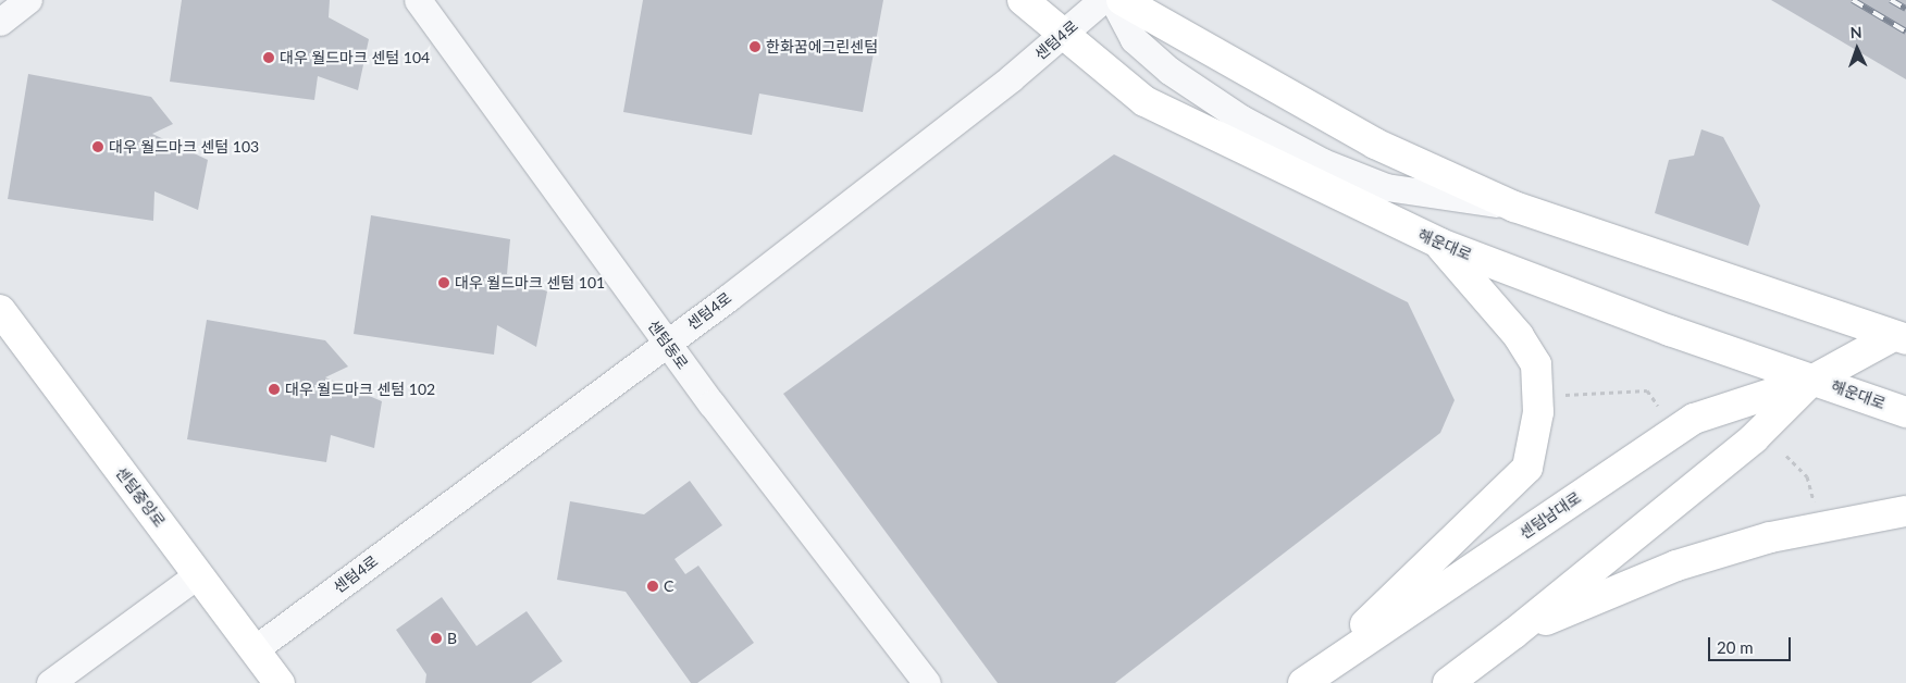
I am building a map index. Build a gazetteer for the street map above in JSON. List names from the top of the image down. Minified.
{"streets":{"main road":["해운대로","센텀중앙로","센텀남대로"],"street":["센텀4로","센텀동로"]},"crossings":[["센텀4로","해운대로"],["센텀4로","센텀동로"],["센텀4로","센텀중앙로"],["해운대로","센텀남대로"]],"places":["한화꿈에그린센텀","대우 월드마크 센텀 104","대우 월드마크 센텀 103","대우 월드마크 센텀 101","대우 월드마크 센텀 102","C","B"],"scale_bar":"20 m","north":"top"}
